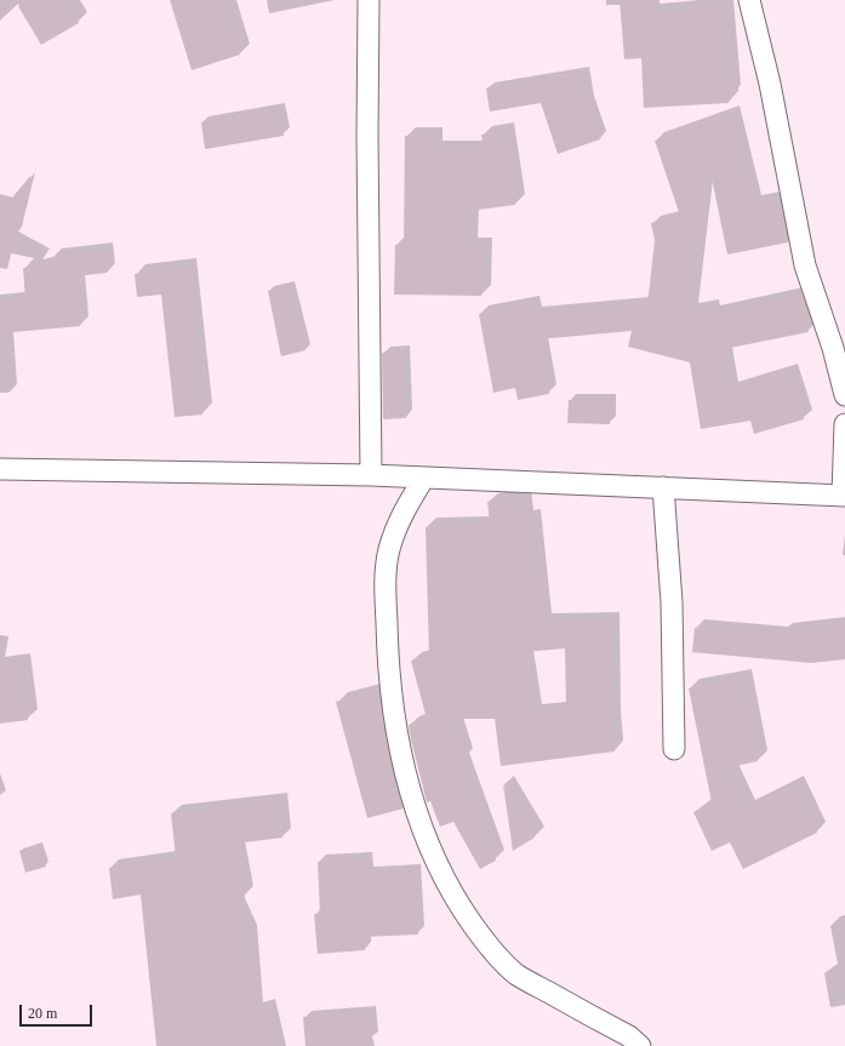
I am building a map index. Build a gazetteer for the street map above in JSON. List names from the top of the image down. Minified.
{"scale_bar":"20 m"}
